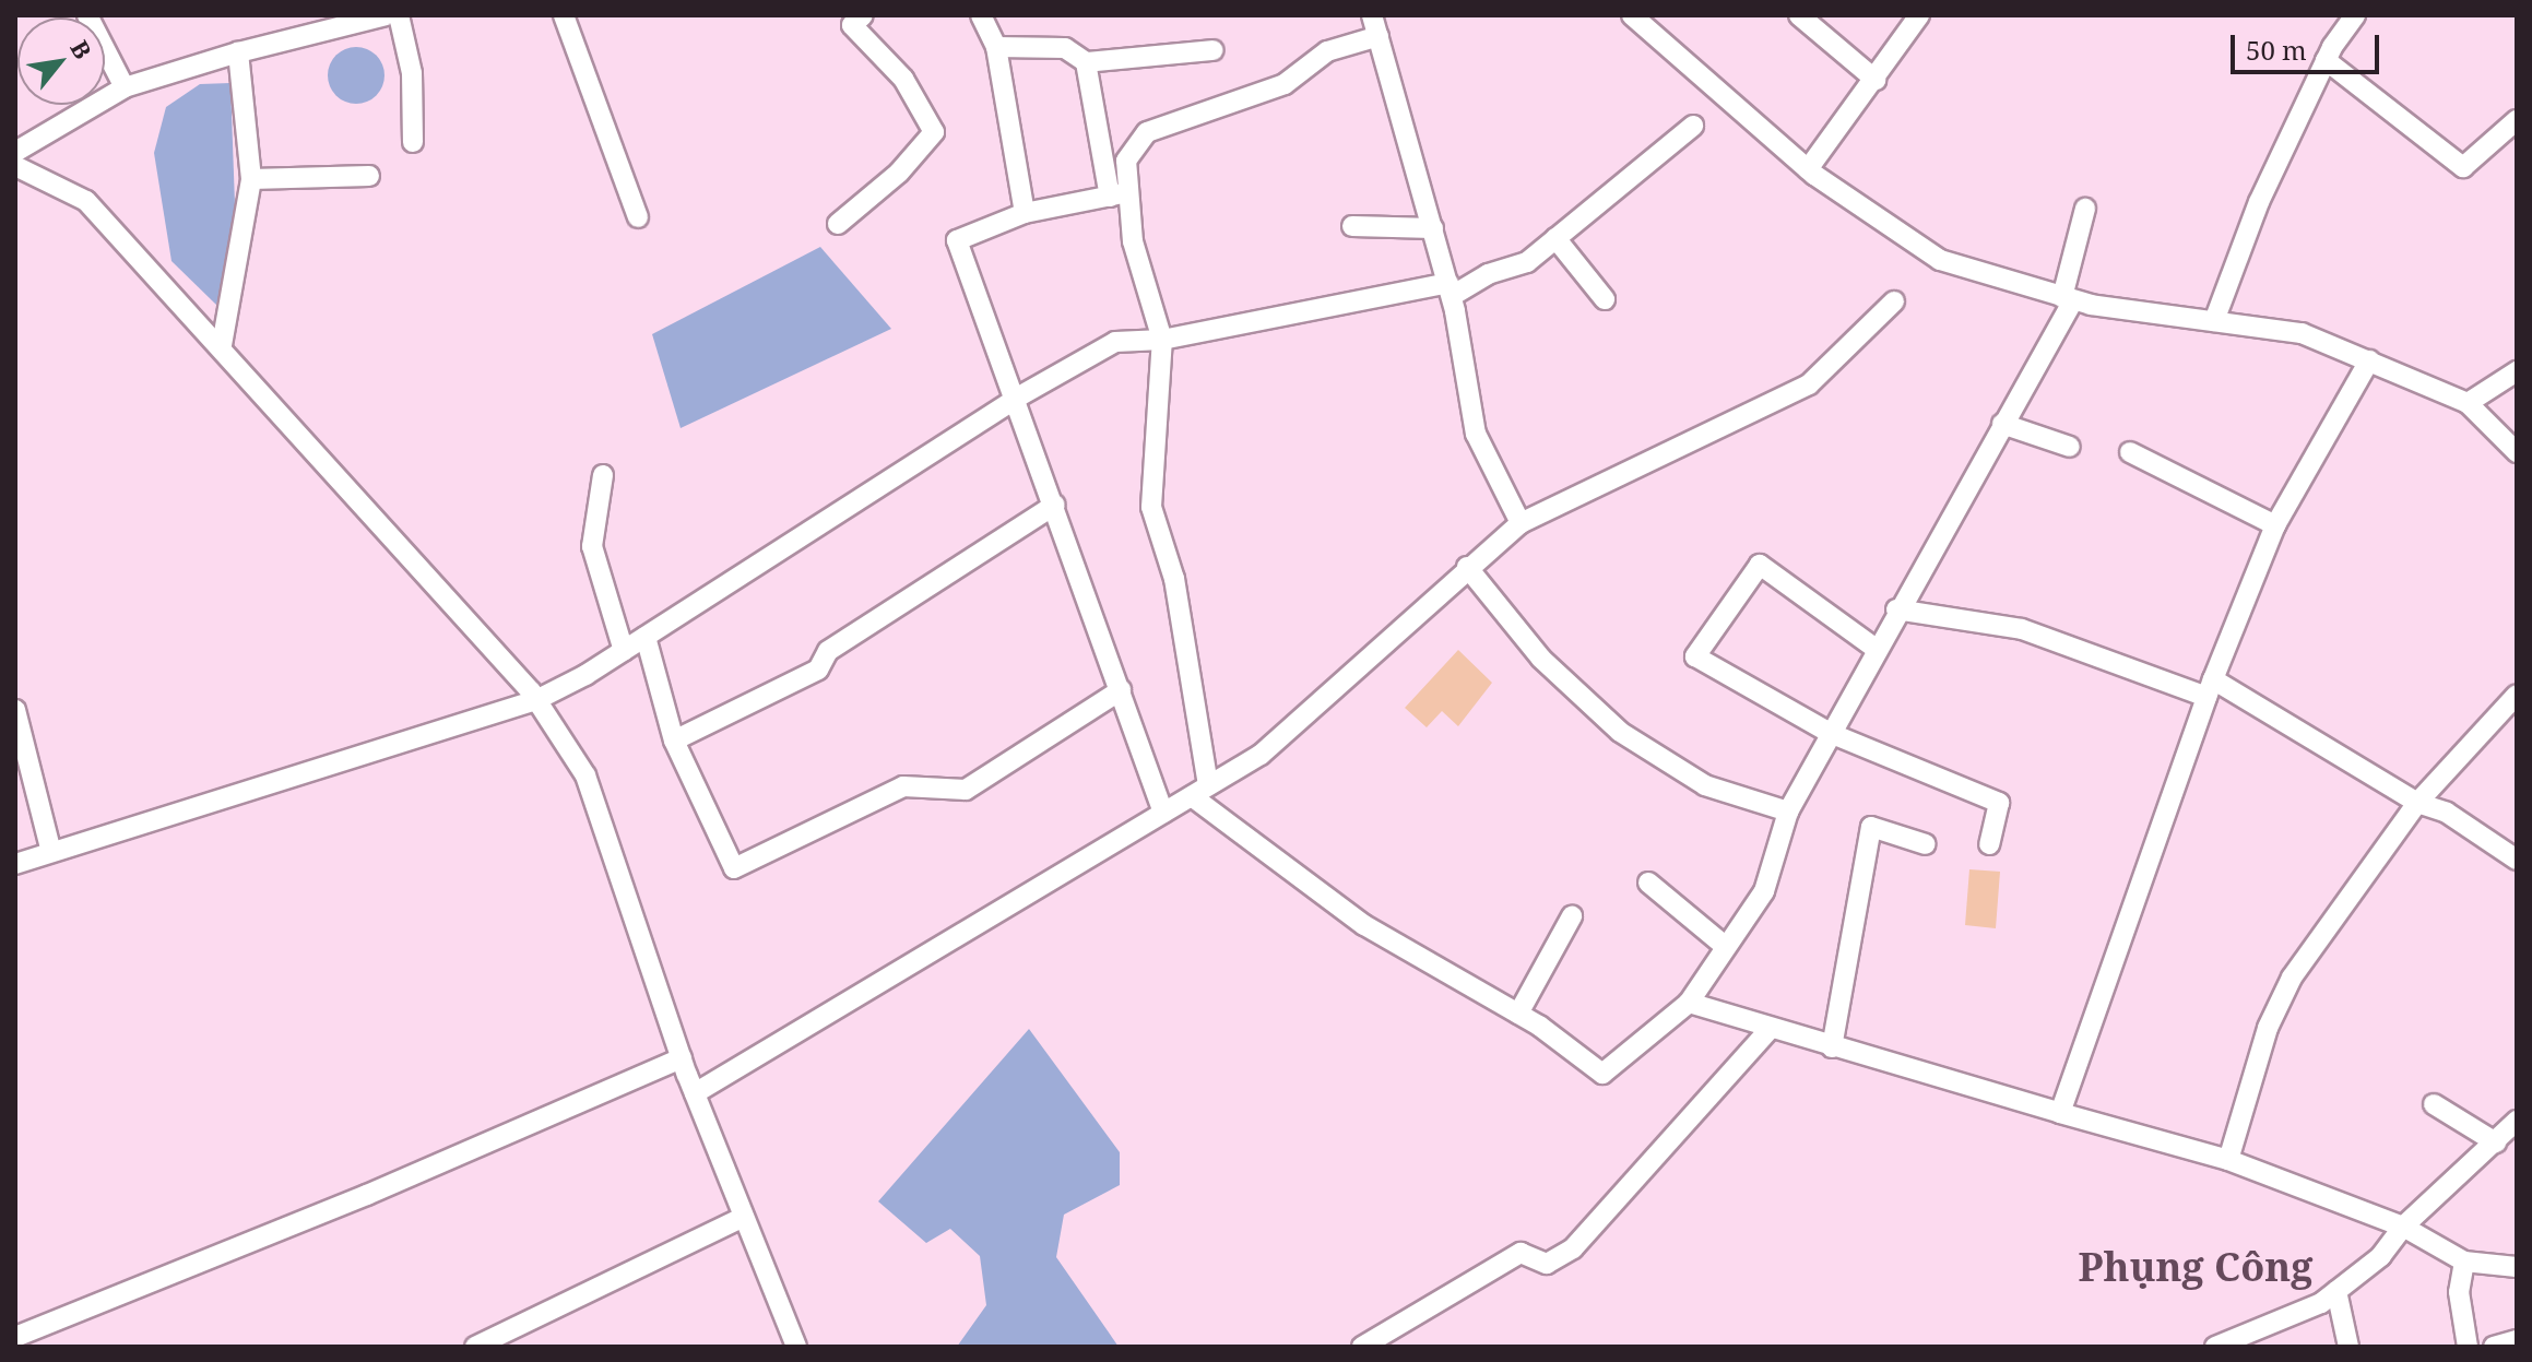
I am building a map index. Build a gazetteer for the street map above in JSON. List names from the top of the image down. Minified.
{"districts":["Phụng Công"],"scale_bar":"50 m","north":"top right"}
